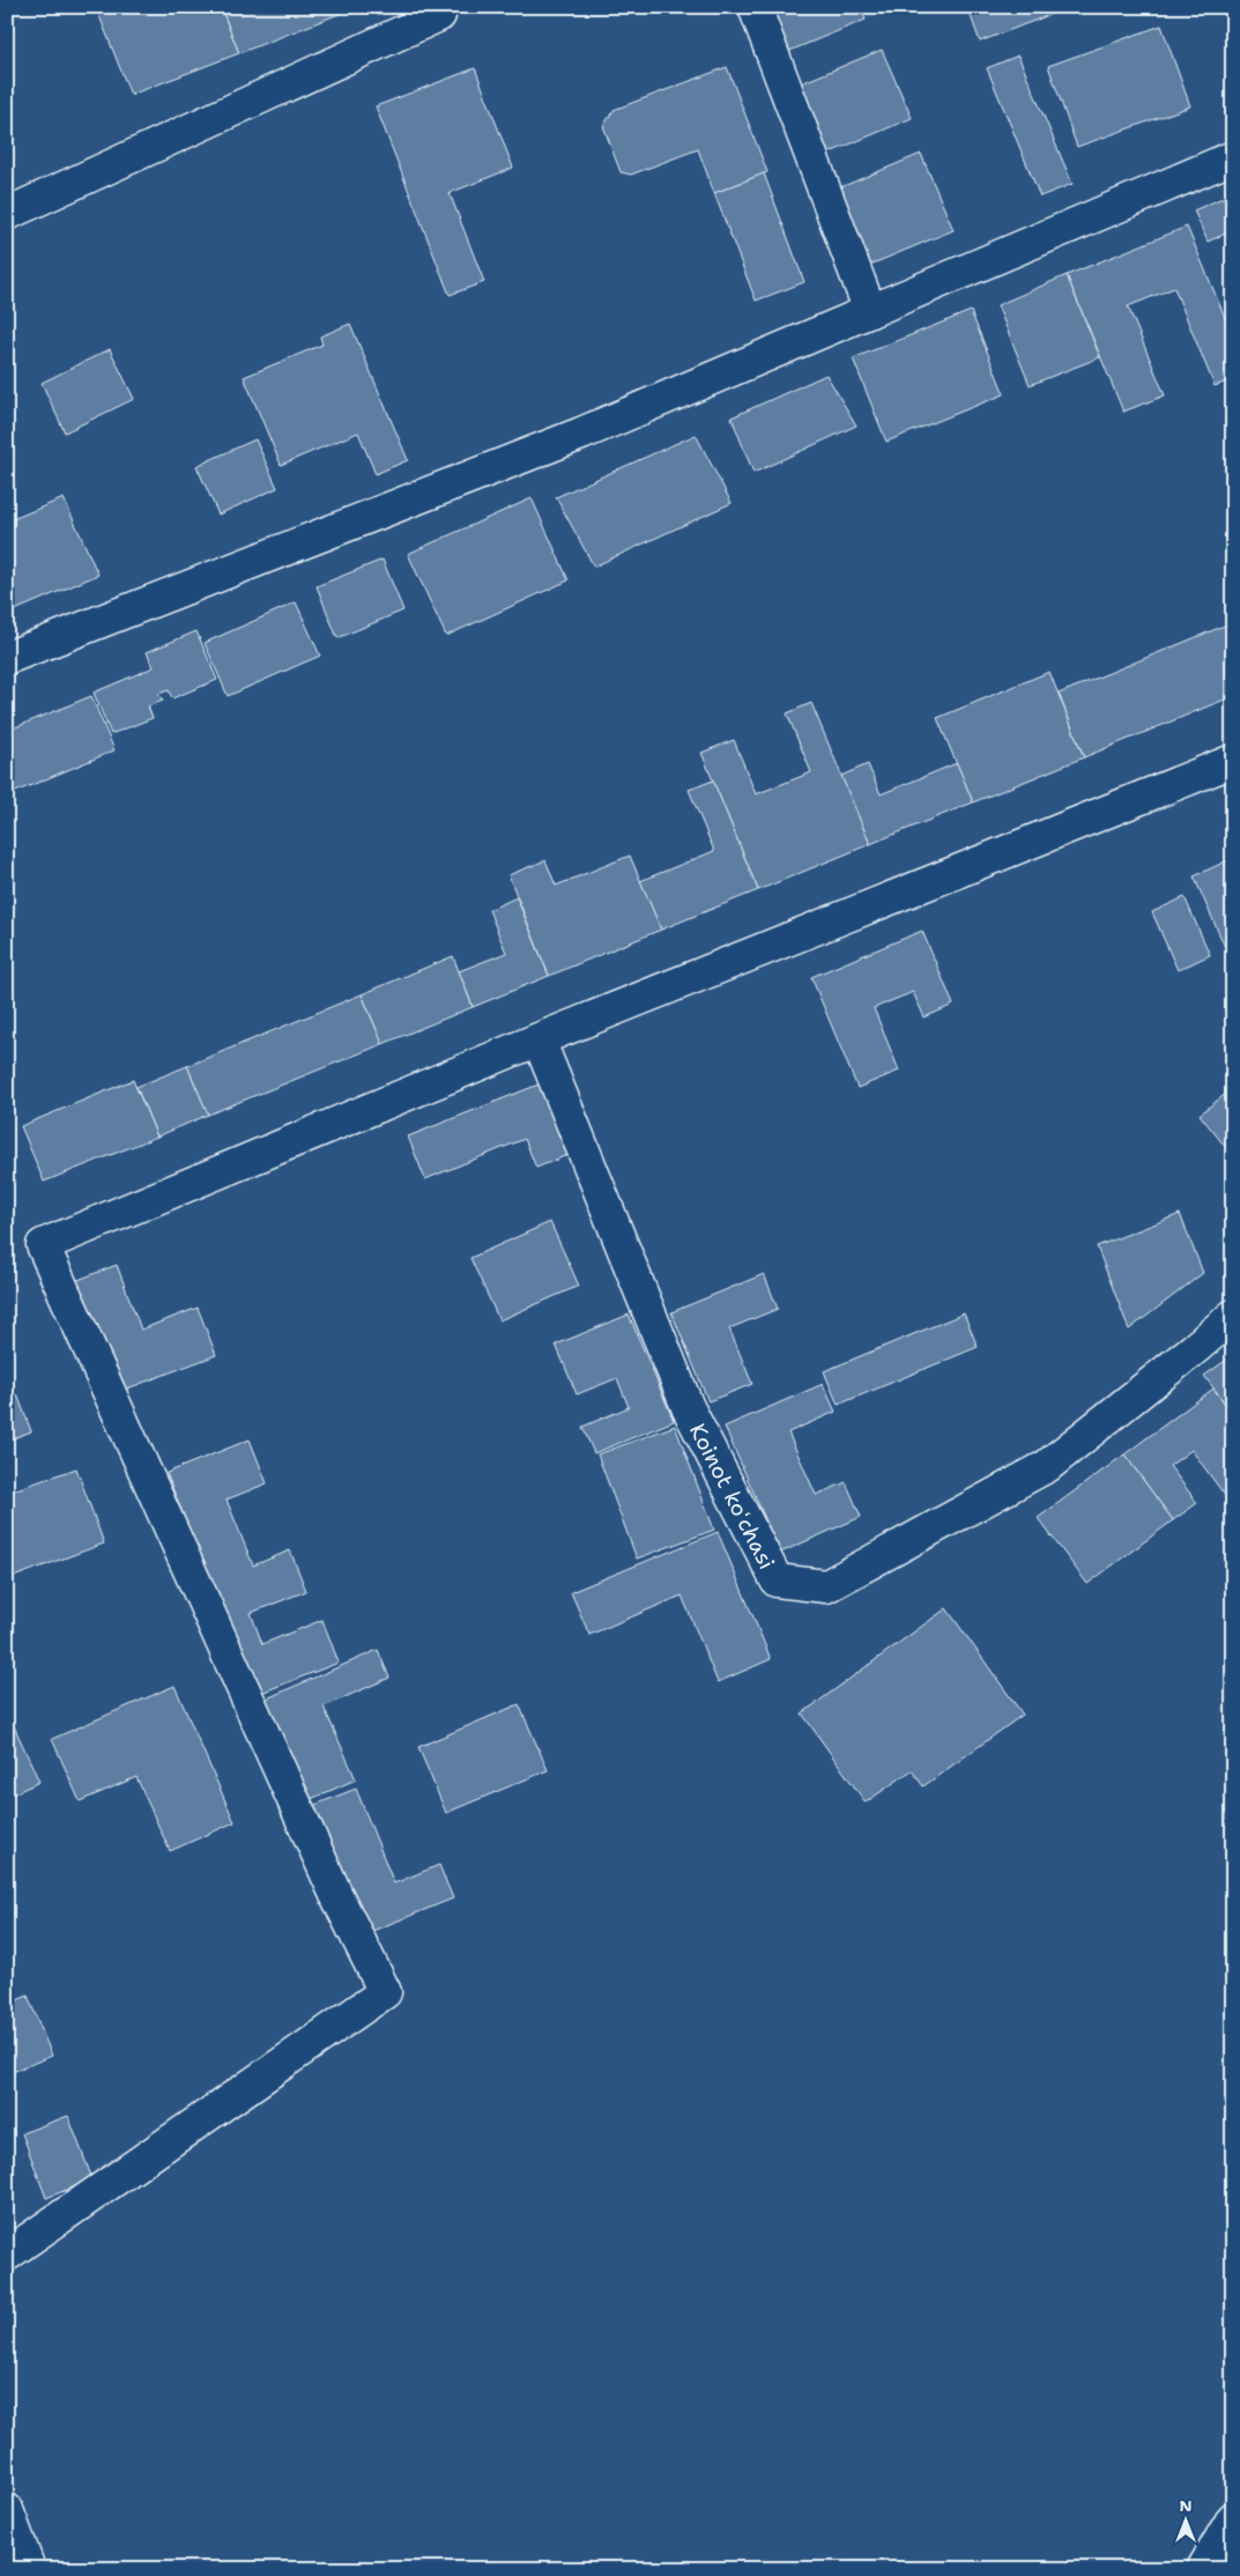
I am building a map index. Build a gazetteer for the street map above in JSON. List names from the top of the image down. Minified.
{"streets":{"street":["Koinot koʻchasi"]},"north":"top"}
